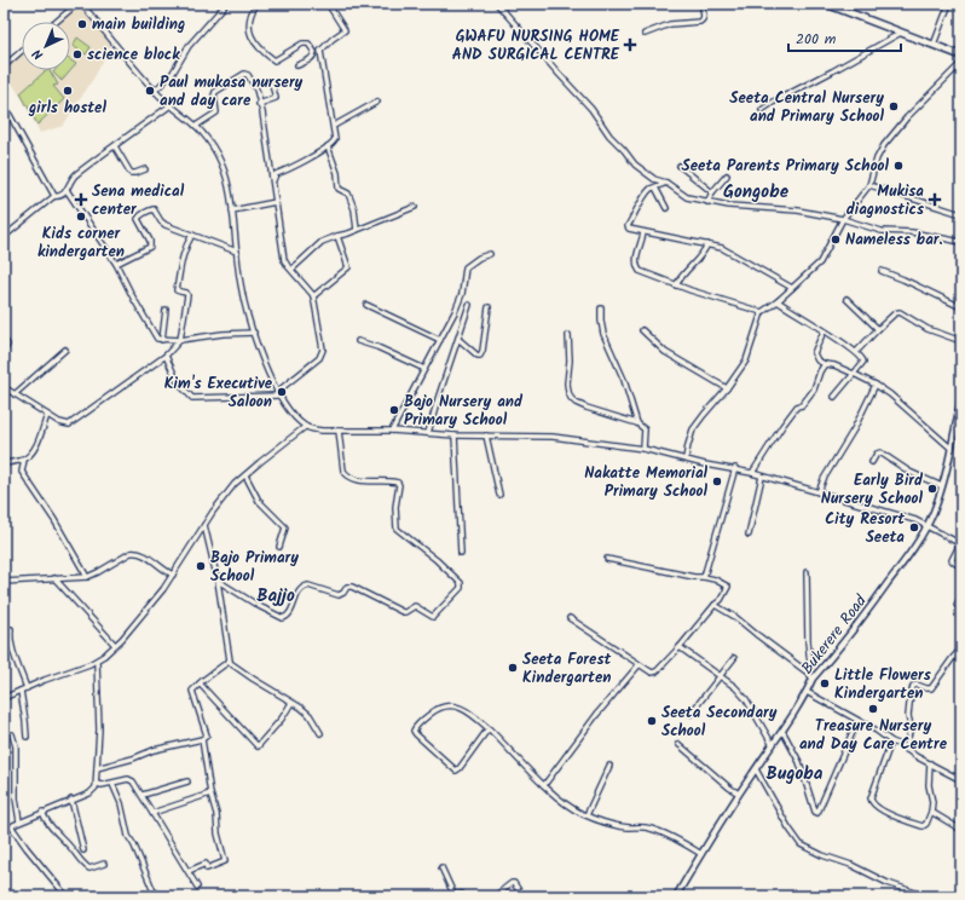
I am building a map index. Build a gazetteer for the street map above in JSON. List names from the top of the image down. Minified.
{"streets":{"main road":["Bukerere Road"]},"districts":["Gongobe","Bajjo","Bugoba"],"places":{"other":["main building","science block","girls hostel","Paul mukasa nursery and day care","Seeta Central Nursery and Primary School","Seeta Parents Primary School","Kids corner kindergarten","Nameless bar.","Kim's Executive Saloon","Bajo Nursery and Primary School","Nakatte Memorial Primary School","Early Bird Nursery School","City Resort Seeta","Bajo Primary School","Seeta Forest Kindergarten","Little Flowers Kindergarten","Treasure Nursery and Day Care Centre","Seeta Secondary School"],"health":["GWAFU NURSING HOME AND SURGICAL CENTRE","Sena medical center","Mukisa diagnostics"]},"scale_bar":"200 m","north":"bottom left"}
